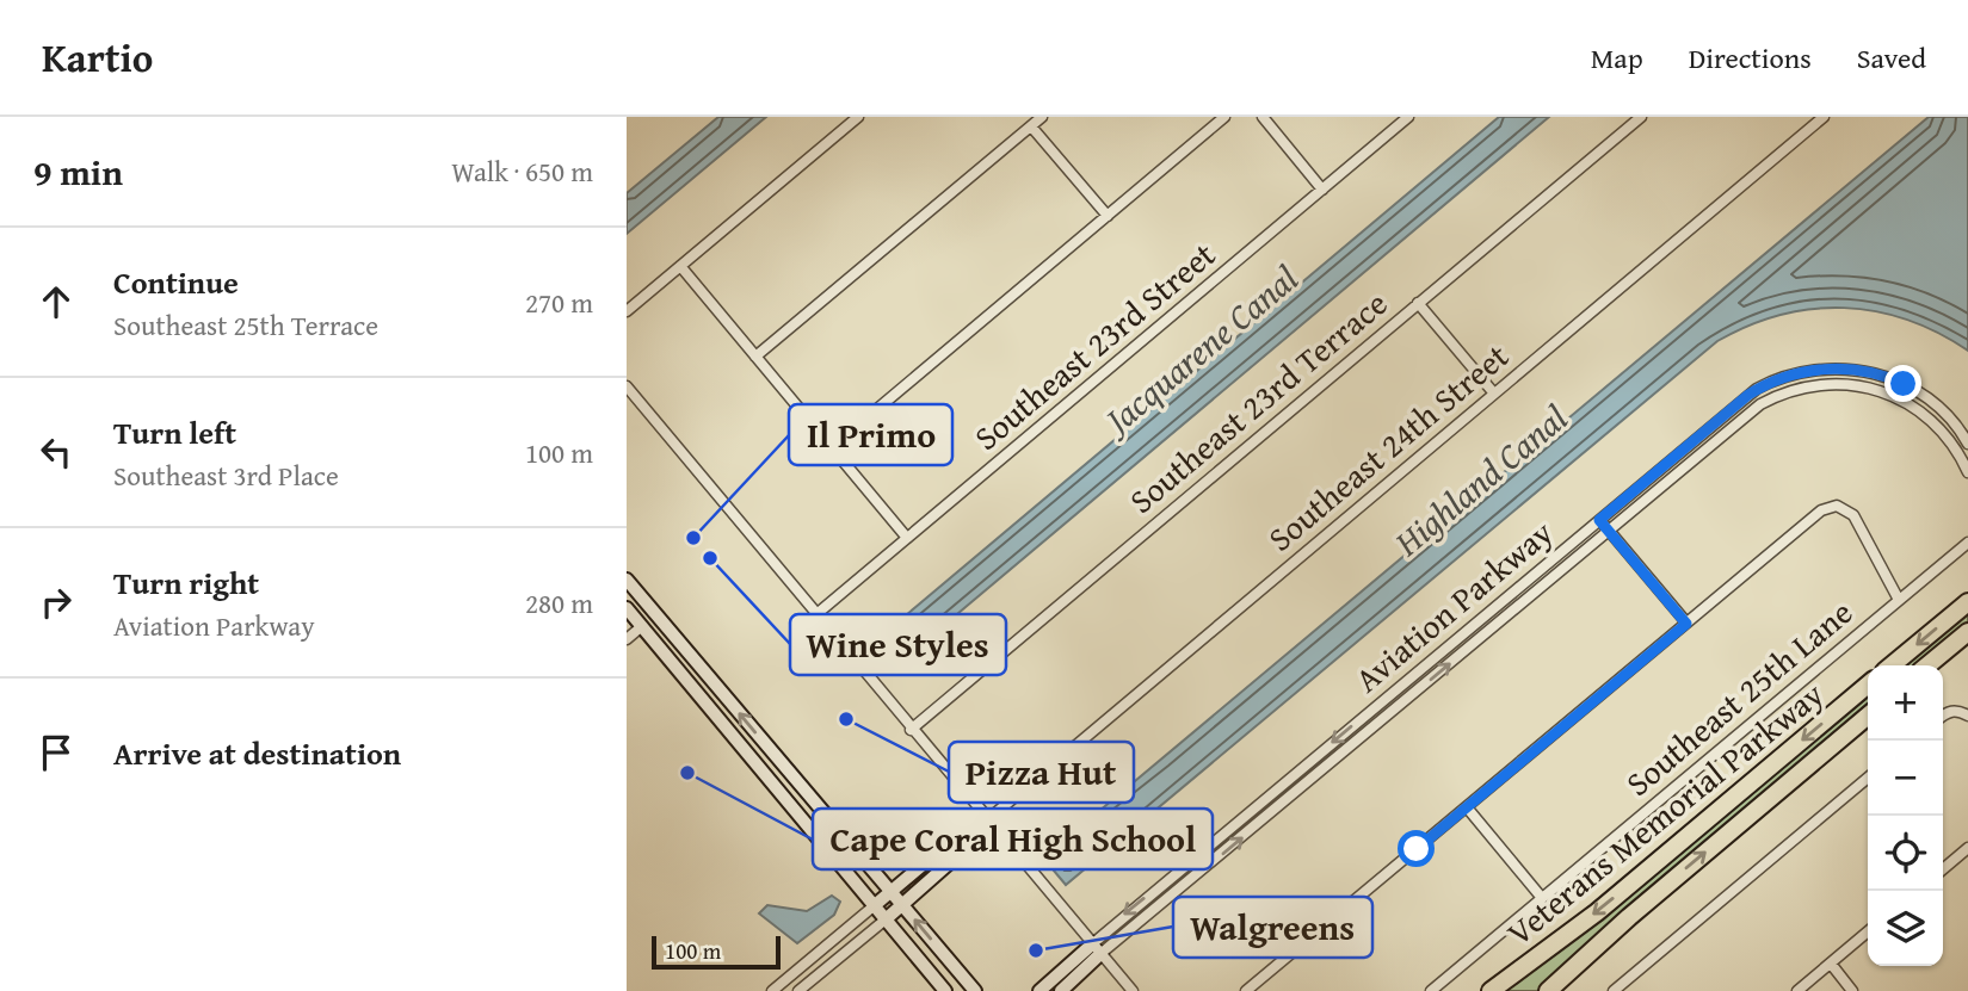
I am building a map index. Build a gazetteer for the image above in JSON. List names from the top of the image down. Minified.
{"streets":{"highway":["Veterans Memorial Parkway"],"main road":["Southeast 24th Street","Aviation Parkway"],"street":["Southeast 23rd Street","Southeast 23rd Terrace","Southeast 25th Lane"]},"water":["Jacquarene Canal","Highland Canal"],"places":["Il Primo","Wine Styles","Pizza Hut","Cape Coral High School","Walgreens"],"scale_bar":"100 m","page":{"header":"Kartio","nav":["Map","Directions","Saved"],"heading":["9 min","Walk · 650 m"],"list":[["Continue","Southeast 25th Terrace","270 m"],["Turn left","Southeast 3rd Place","100 m"],["Turn right","Aviation Parkway","280 m"],"Arrive at destination"],"map_buttons":["+","−"],"scale":"100 m"}}
